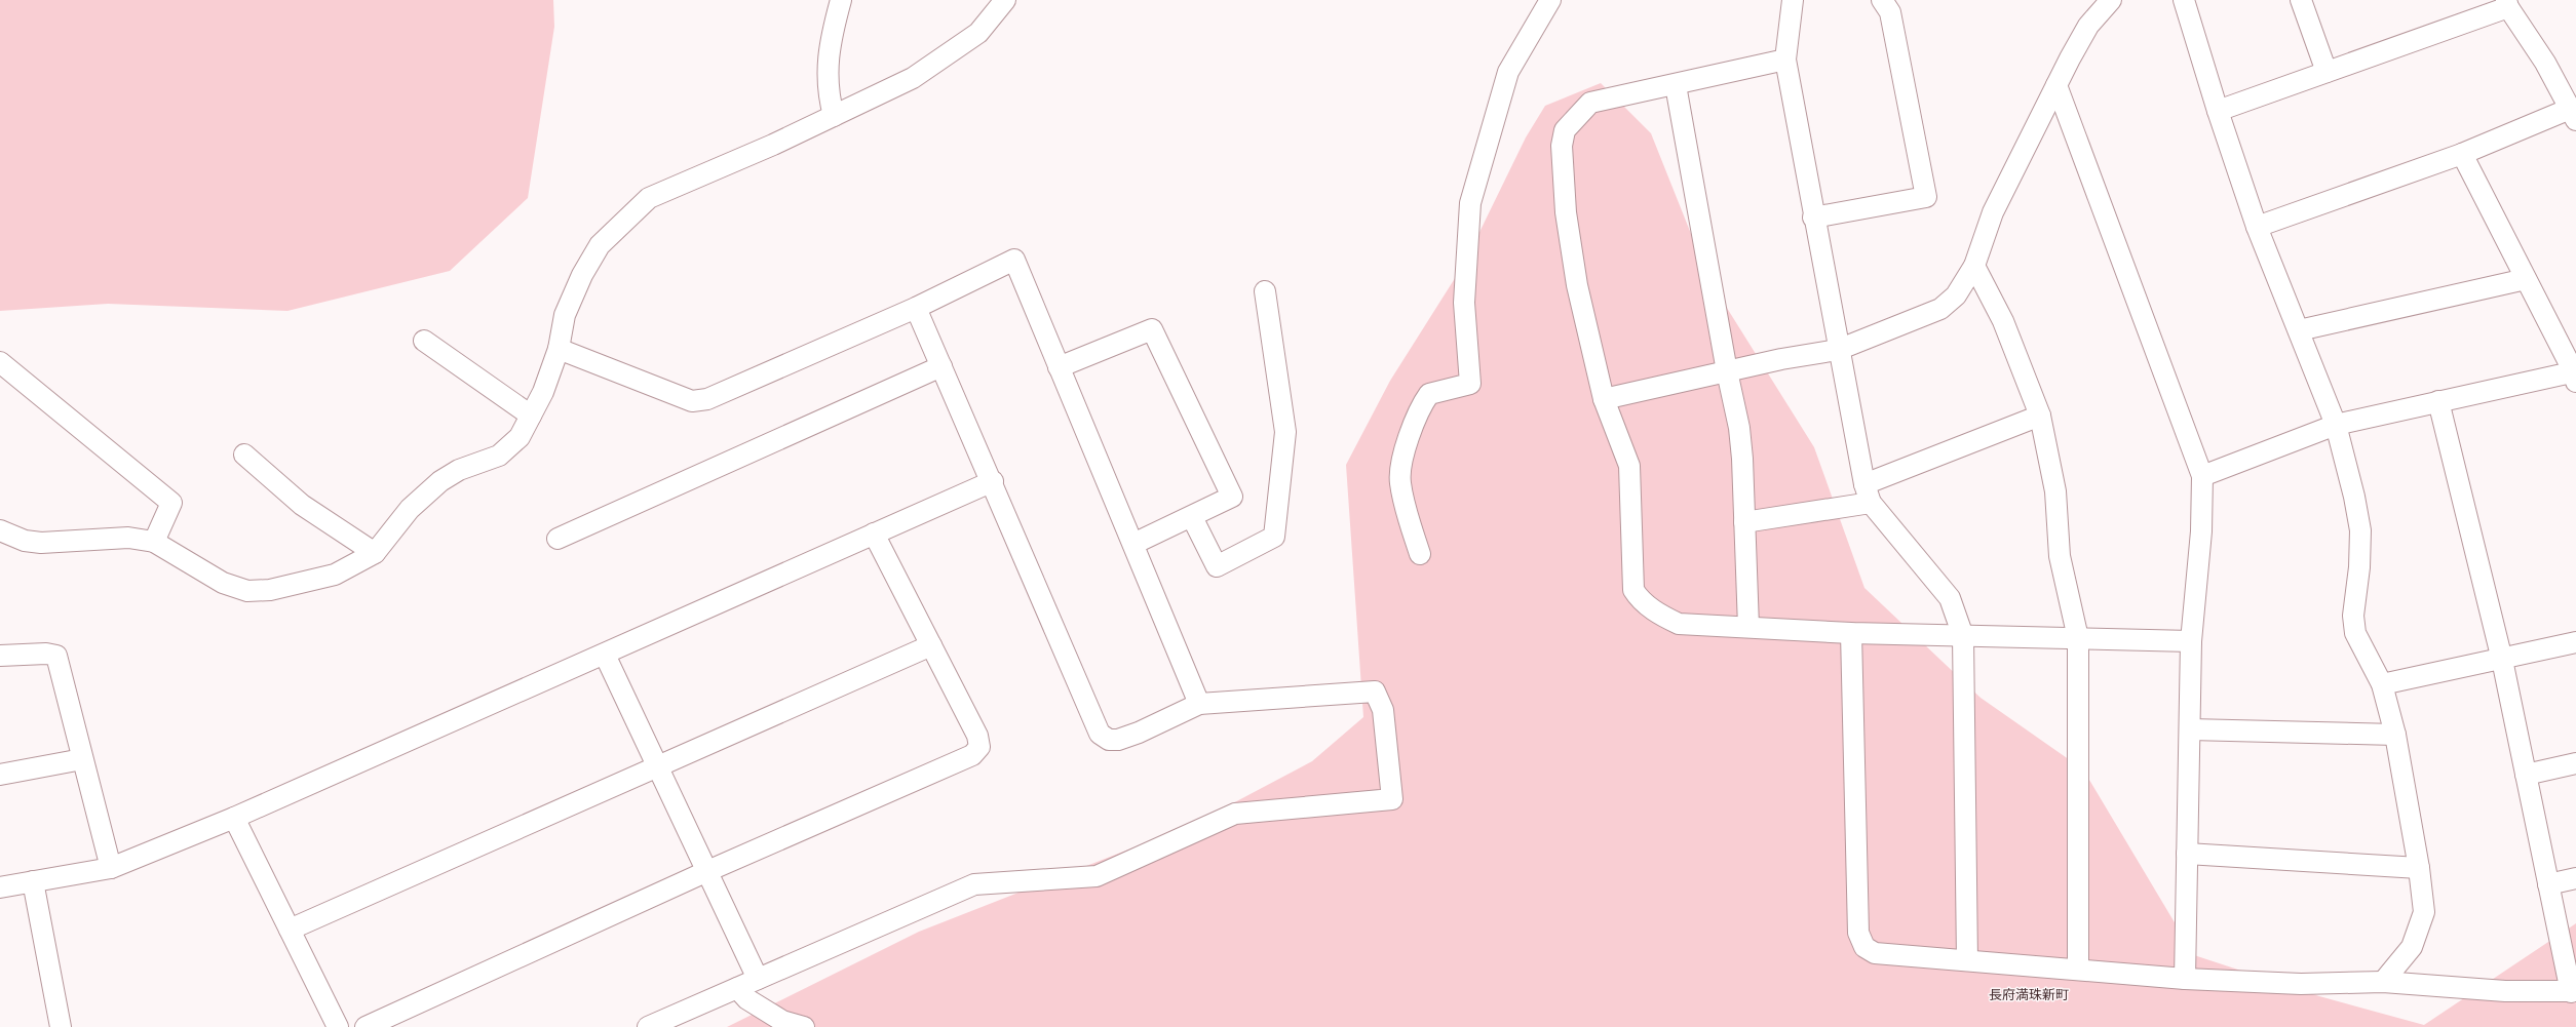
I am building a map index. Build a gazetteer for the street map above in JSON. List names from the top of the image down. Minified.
{"districts":["長府満珠新町"]}
